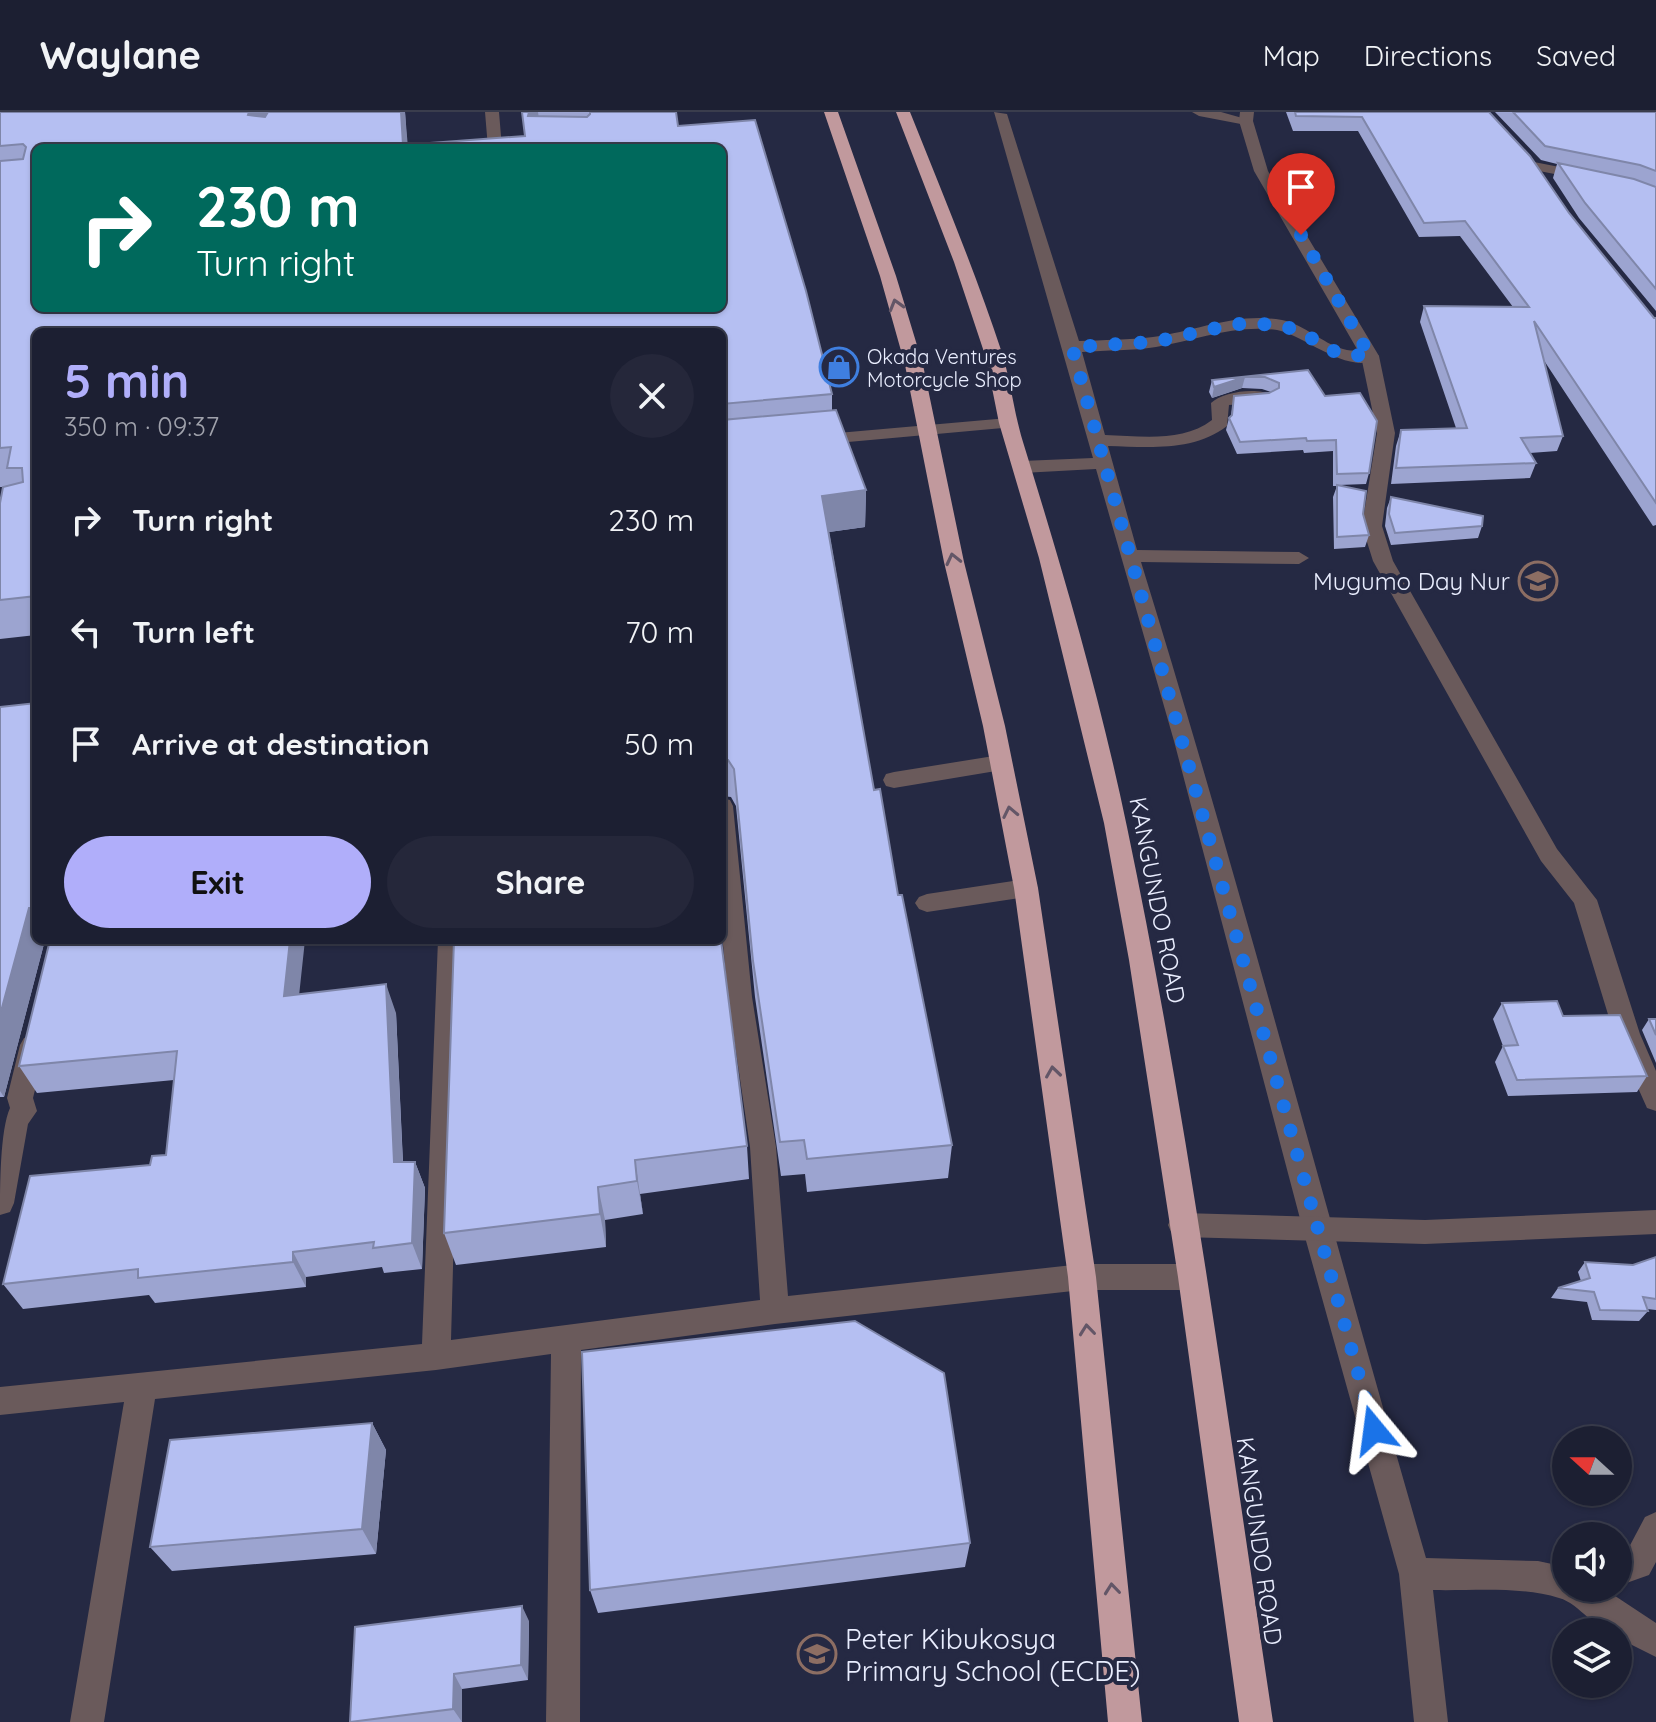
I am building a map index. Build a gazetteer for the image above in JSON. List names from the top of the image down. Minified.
{"streets":{"highway":["KANGUNDO ROAD"]},"places":{"shop":["Okada Ventures Motorcycle Shop"],"school or university":["Mugumo Day Nur","Peter Kibukosya Primary School (ECDE)"]},"north":"left","page":{"header":"Waylane","nav":["Map","Directions","Saved"],"turn":["230 m","Turn right"],"heading":["5 min","350 m · 09:37"],"list":[{"name":"Turn right","value":"230 m"},{"name":"Turn left","value":"70 m"},{"name":"Arrive at destination","value":"50 m"}],"buttons":["Exit","Share"]}}
